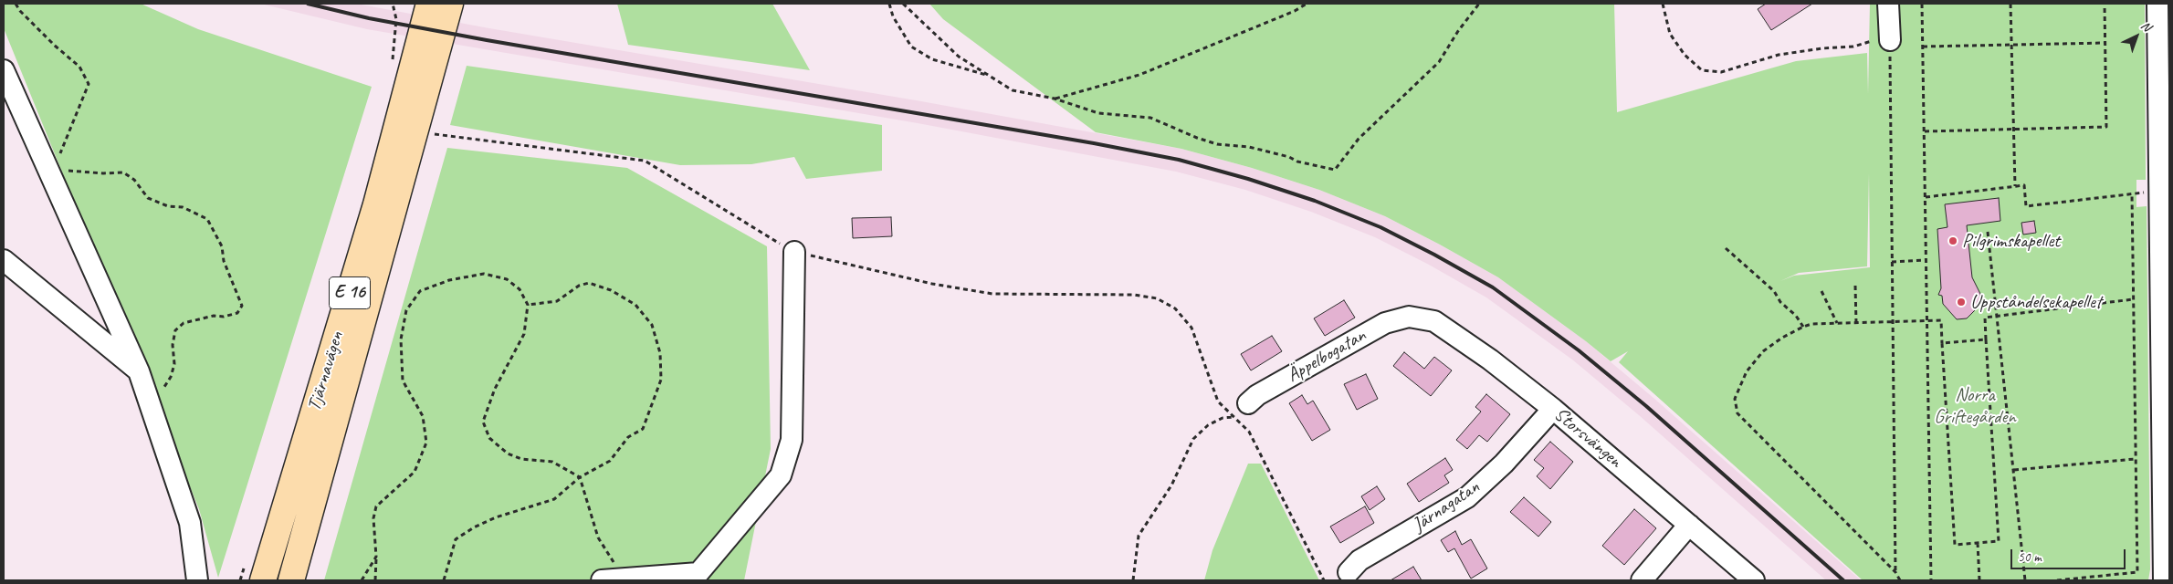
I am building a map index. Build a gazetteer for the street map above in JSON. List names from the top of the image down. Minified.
{"streets":{"highway":["E 16","Tjärnavägen"],"street":["Äppelbogatan","Storsvängen","Järnagatan"]},"crossings":[["Äppelbogatan","Storsvängen"],["Storsvängen","Järnagatan"]],"parks":["Norra Griftegården"],"places":["Pilgrimskapellet","Uppståndelsekapellet"],"scale_bar":"50 m","north":"top right"}
